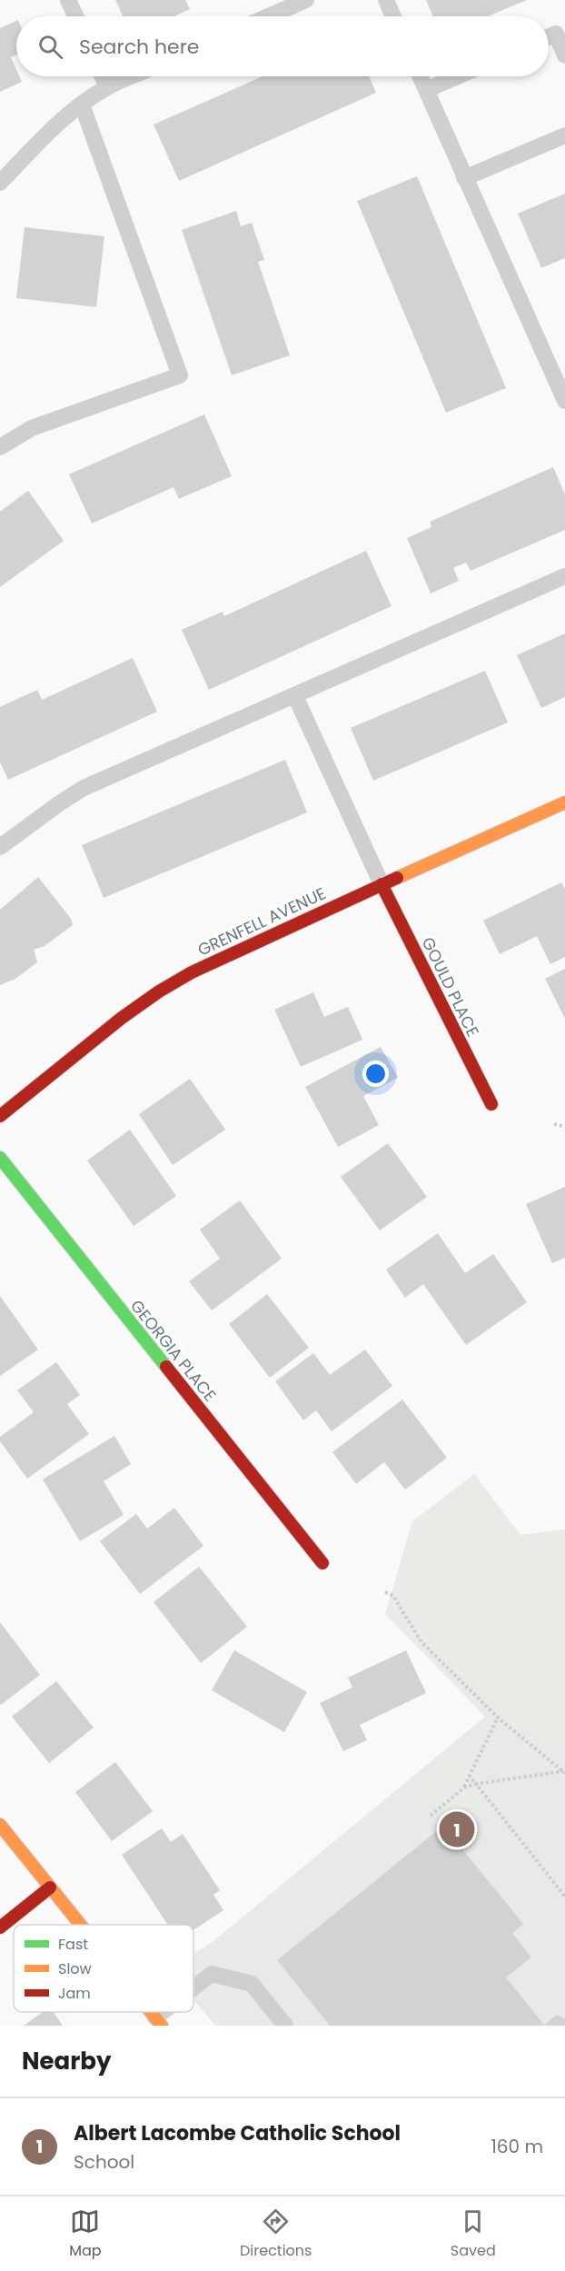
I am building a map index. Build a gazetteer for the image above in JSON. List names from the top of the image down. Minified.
{"streets":{"street":["GRENFELL AVENUE","GOULD PLACE","GEORGIA PLACE"]},"crossings":[["GRENFELL AVENUE","GOULD PLACE"]],"legend":["Fast","Slow","Jam"],"page":{"search":"Search here","pins":"1","heading":"Nearby","list":[{"mark":"1","name":"Albert Lacombe Catholic School","note":"School","value":"160 m"}],"nav":["Map","Directions","Saved"]}}
